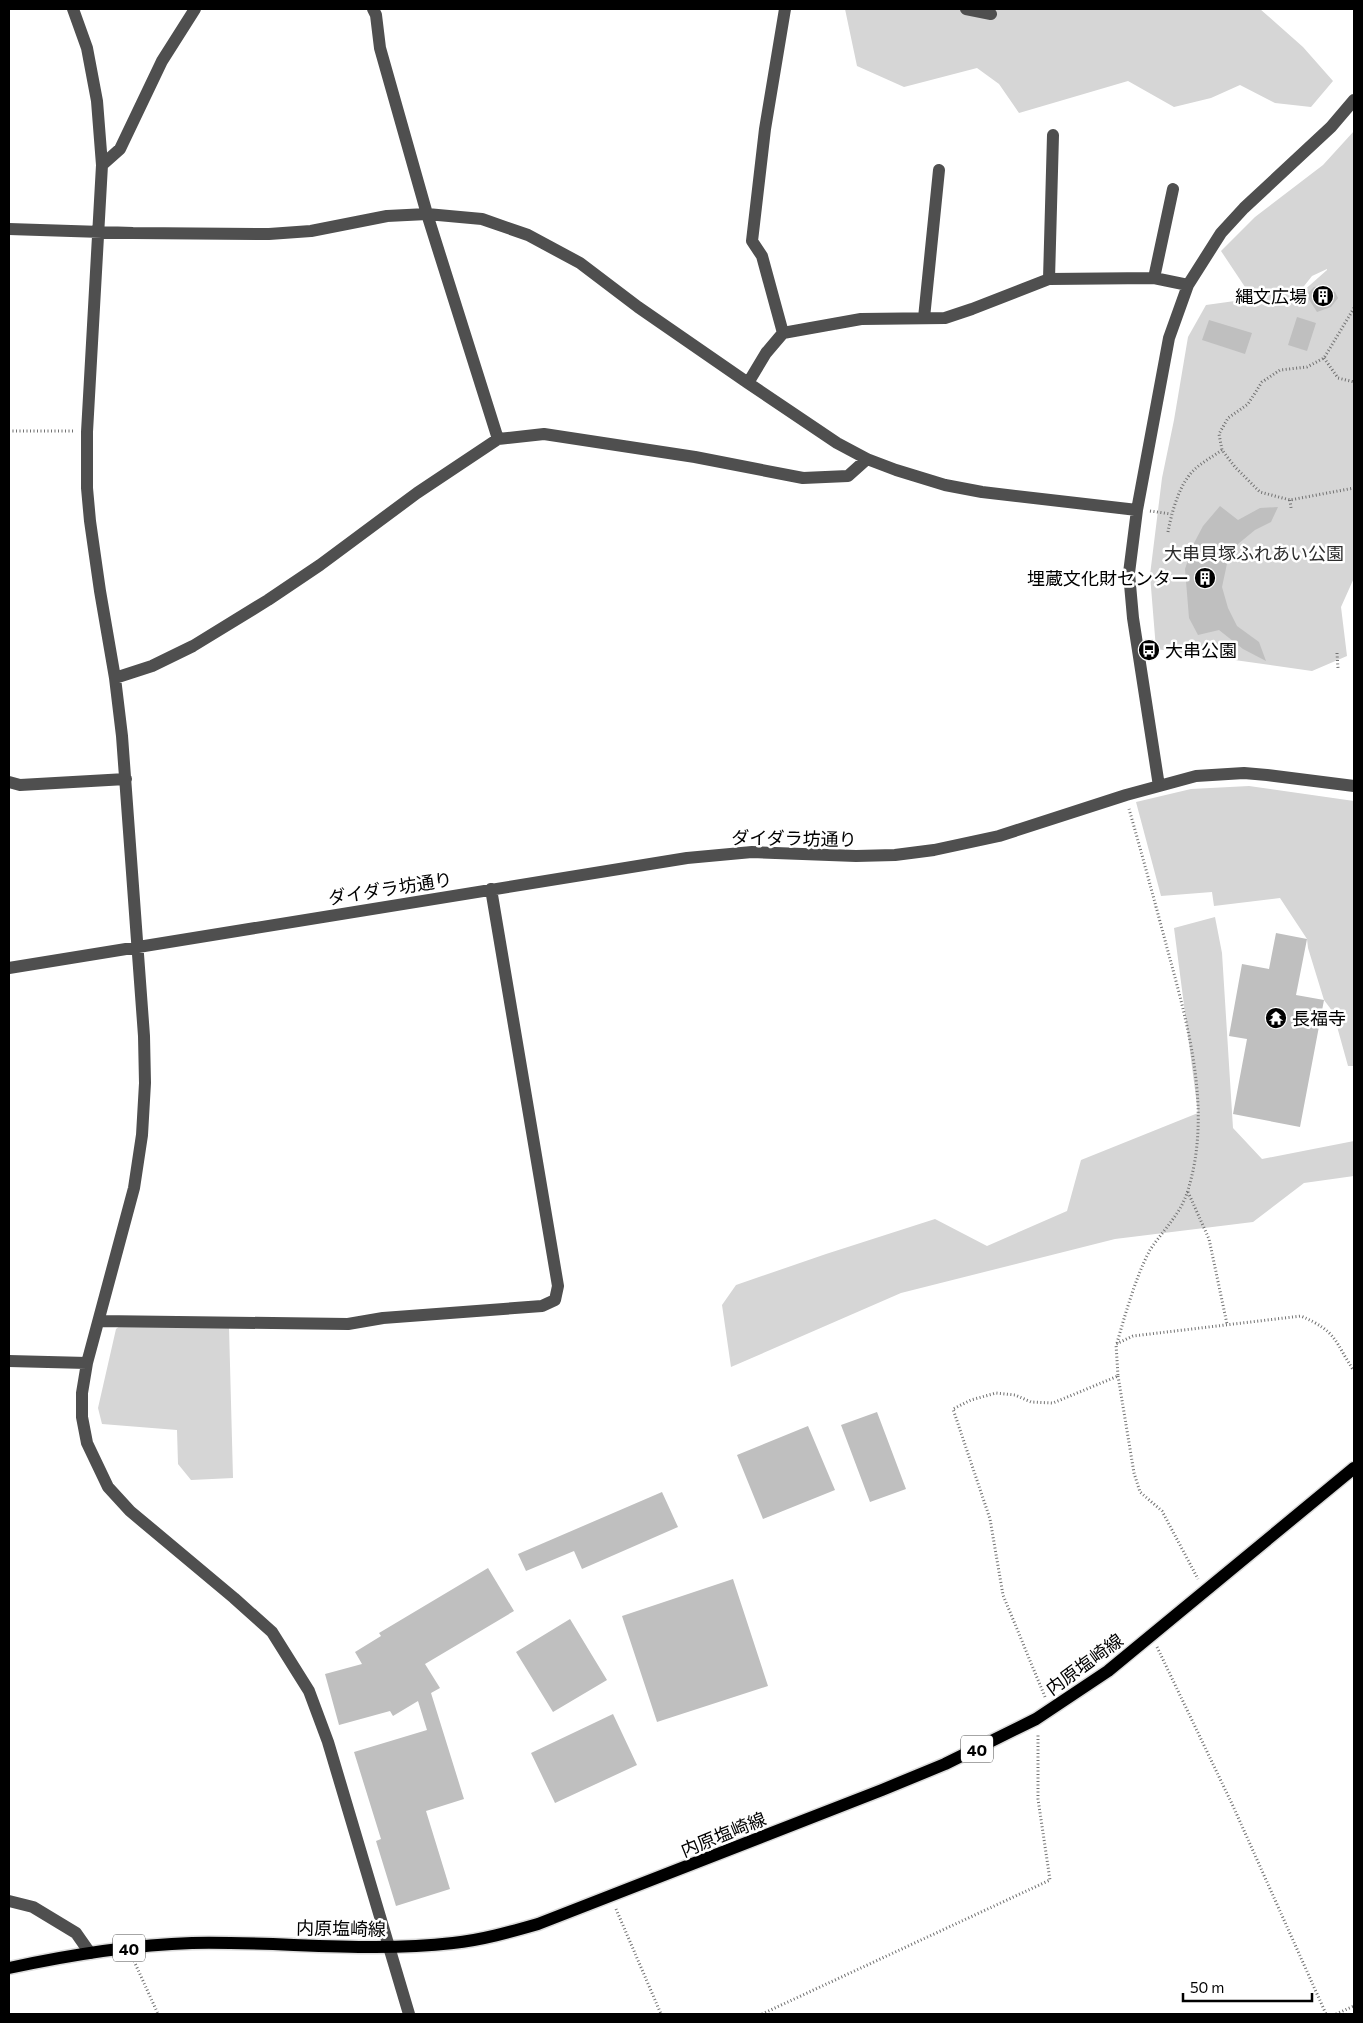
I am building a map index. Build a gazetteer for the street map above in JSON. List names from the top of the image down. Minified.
{"streets":{"main road":["内原塩崎線","40"],"street":["ダイダラ坊通り"]},"parks":["大串貝塚ふれあい公園"],"places":{"building":["縄文広場","埋蔵文化財センター"],"bus stop":["大串公園"],"temple":["長福寺"]},"scale_bar":"50 m"}
